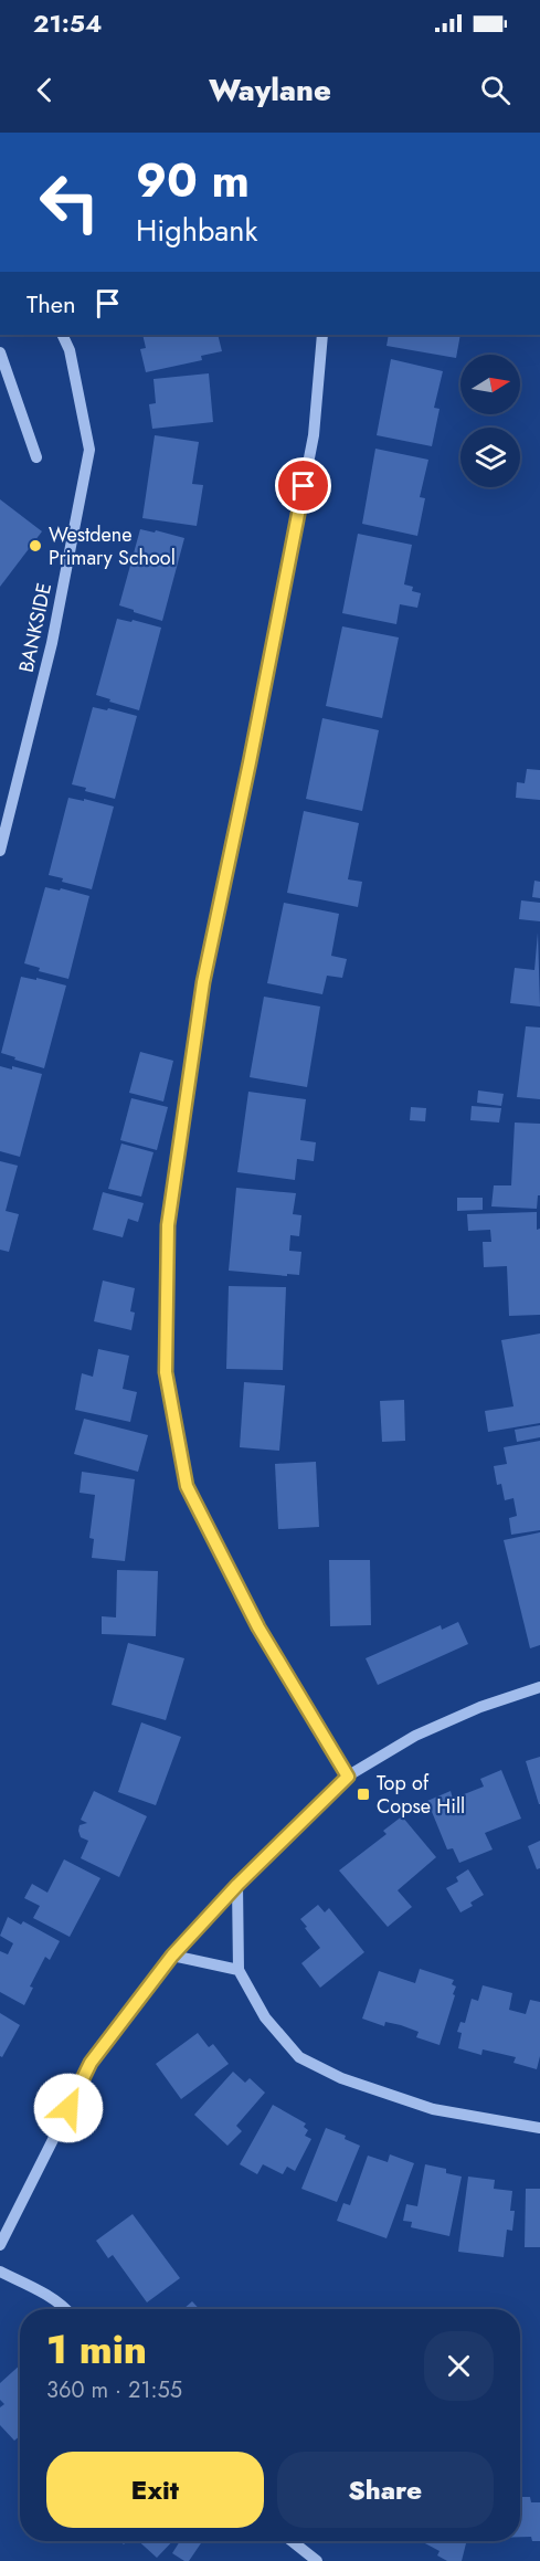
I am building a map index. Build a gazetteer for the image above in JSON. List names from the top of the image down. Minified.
{"streets":{"street":["BANKSIDE"]},"places":{"other":["Westdene Primary School"],"transit":["Top of Copse Hill"]},"north":"right","page":{"status":"21:54","header":"Waylane","turn":["90 m","Highbank"],"then":"Then","heading":["1 min","360 m · 21:55"],"buttons":["Exit","Share"]}}
